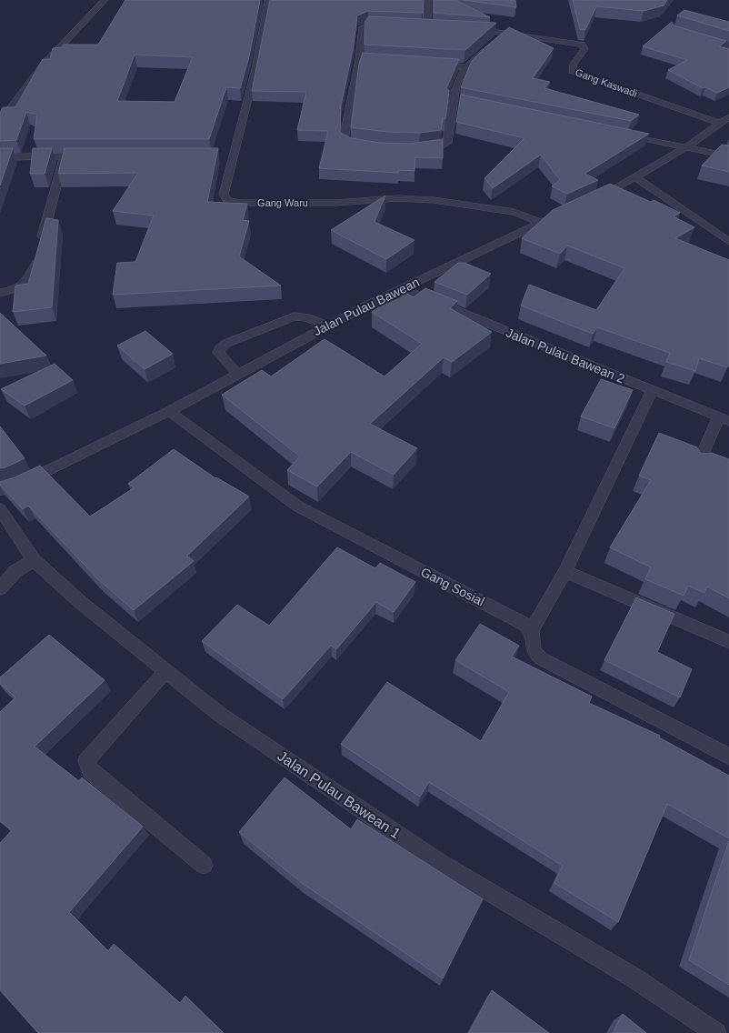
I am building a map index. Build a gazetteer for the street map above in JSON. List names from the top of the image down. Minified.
{"streets":{"street":["Gang Kaswadi","Gang Waru","Jalan Pulau Bawean","Jalan Pulau Bawean 2","Gang Sosial","Jalan Pulau Bawean 1"]},"crossings":[["Gang Waru","Jalan Pulau Bawean"],["Jalan Pulau Bawean","Jalan Pulau Bawean 2"],["Jalan Pulau Bawean","Gang Sosial"]]}
